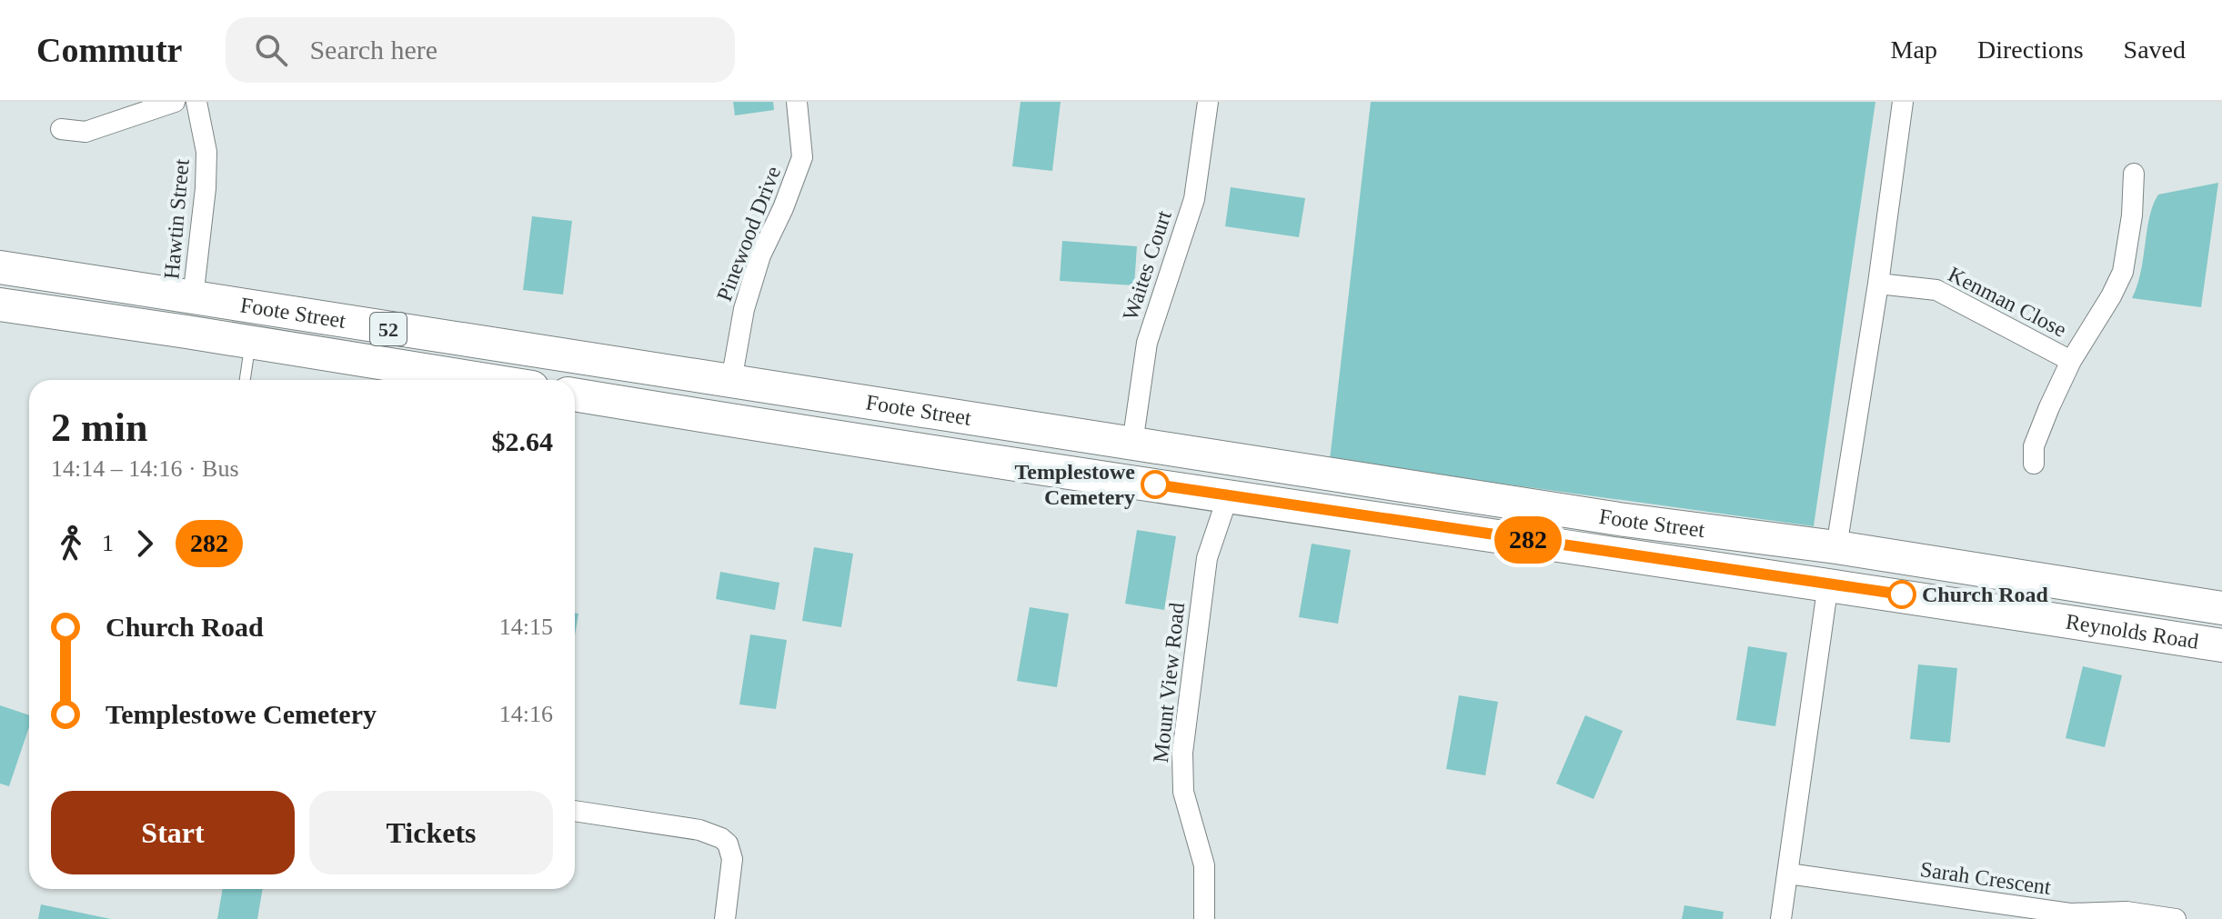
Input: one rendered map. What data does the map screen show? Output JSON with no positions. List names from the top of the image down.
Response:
{
  "streets": {
    "main road": ["Foote Street", "52", "Reynolds Road"],
    "street": [
      "Hawtin Street",
      "Pinewood Drive",
      "Waites Court",
      "Kenman Close",
      "Mount View Road",
      "Sarah Crescent"
    ]
  },
  "crossings": [
    ["Hawtin Street", "Foote Street"],
    ["Pinewood Drive", "Foote Street"],
    ["Waites Court", "Foote Street"],
    ["Foote Street", "Reynolds Road"],
    ["Foote Street", "Mount View Road"]
  ],
  "places": ["Templestowe Cemetery", "Church Road"],
  "lines": ["bus line 282"],
  "page": {
    "header": "Commutr",
    "search": "Search here",
    "nav": ["Map", "Directions", "Saved"],
    "on_map": "282",
    "heading": ["2 min", "14:14 – 14:16 · Bus", "$2.64"],
    "legs": ["1", "282"],
    "list": [
      {
        "name": "Church Road",
        "value": "14:15"
      },
      {
        "name": "Templestowe Cemetery",
        "value": "14:16"
      }
    ],
    "buttons": ["Start", "Tickets"]
  }
}
